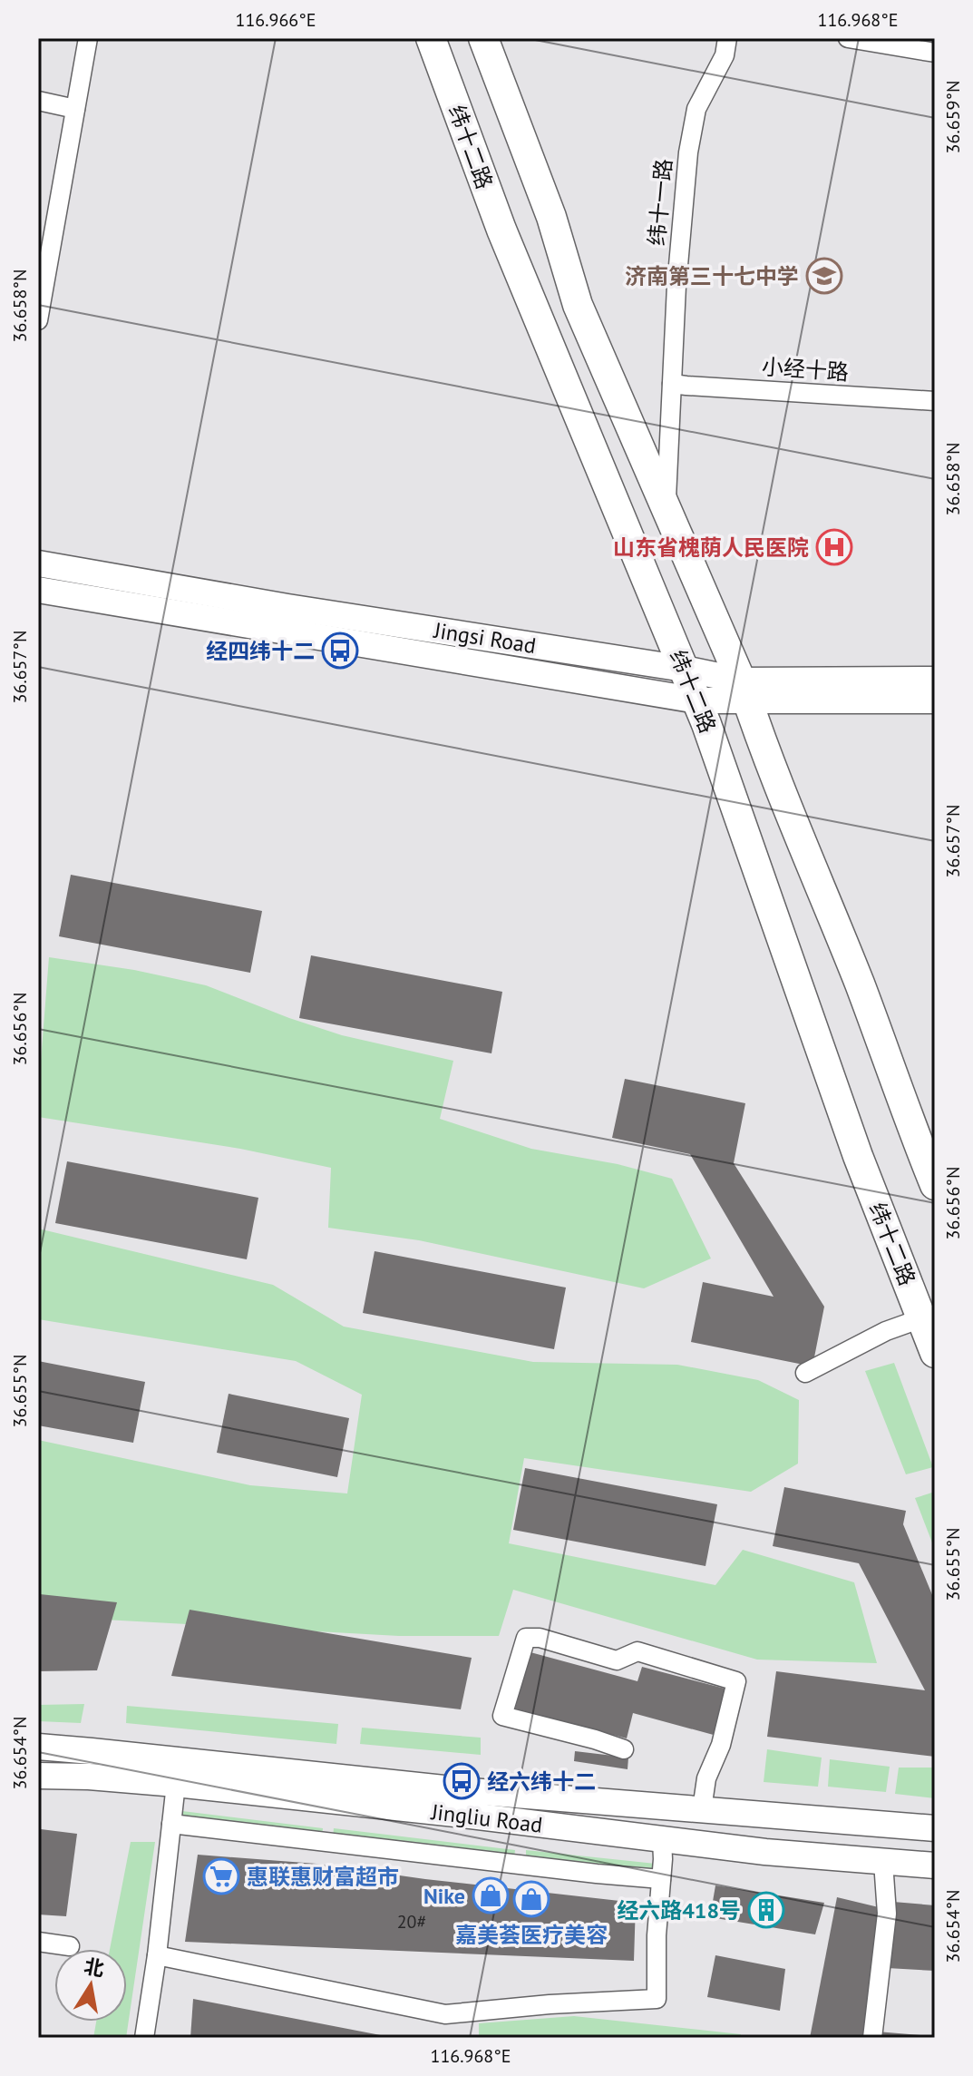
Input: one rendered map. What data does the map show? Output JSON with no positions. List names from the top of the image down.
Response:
{
  "streets": {
    "main road": ["纬十二路", "Jingsi Road", "Jingliu Road"],
    "street": ["纬十一路", "小经十路"]
  },
  "crossings": [
    ["纬十二路", "Jingsi Road"],
    ["纬十一路", "小经十路"]
  ],
  "places": {
    "school or university": ["济南第三十七中学"],
    "hospital": ["山东省槐荫人民医院"],
    "bus stop": ["经四纬十二", "经六纬十二"],
    "supermarket": ["惠联惠财富超市"],
    "shop": ["Nike", "嘉美荟医疗美容"],
    "building": ["经六路418号"]
  },
  "house_numbers": ["20#"],
  "north": "top",
  "coordinates": [
    "116.966°E",
    "116.968°E",
    "36.659°N",
    "36.658°N",
    "36.657°N",
    "36.656°N",
    "36.655°N",
    "36.654°N"
  ]
}
